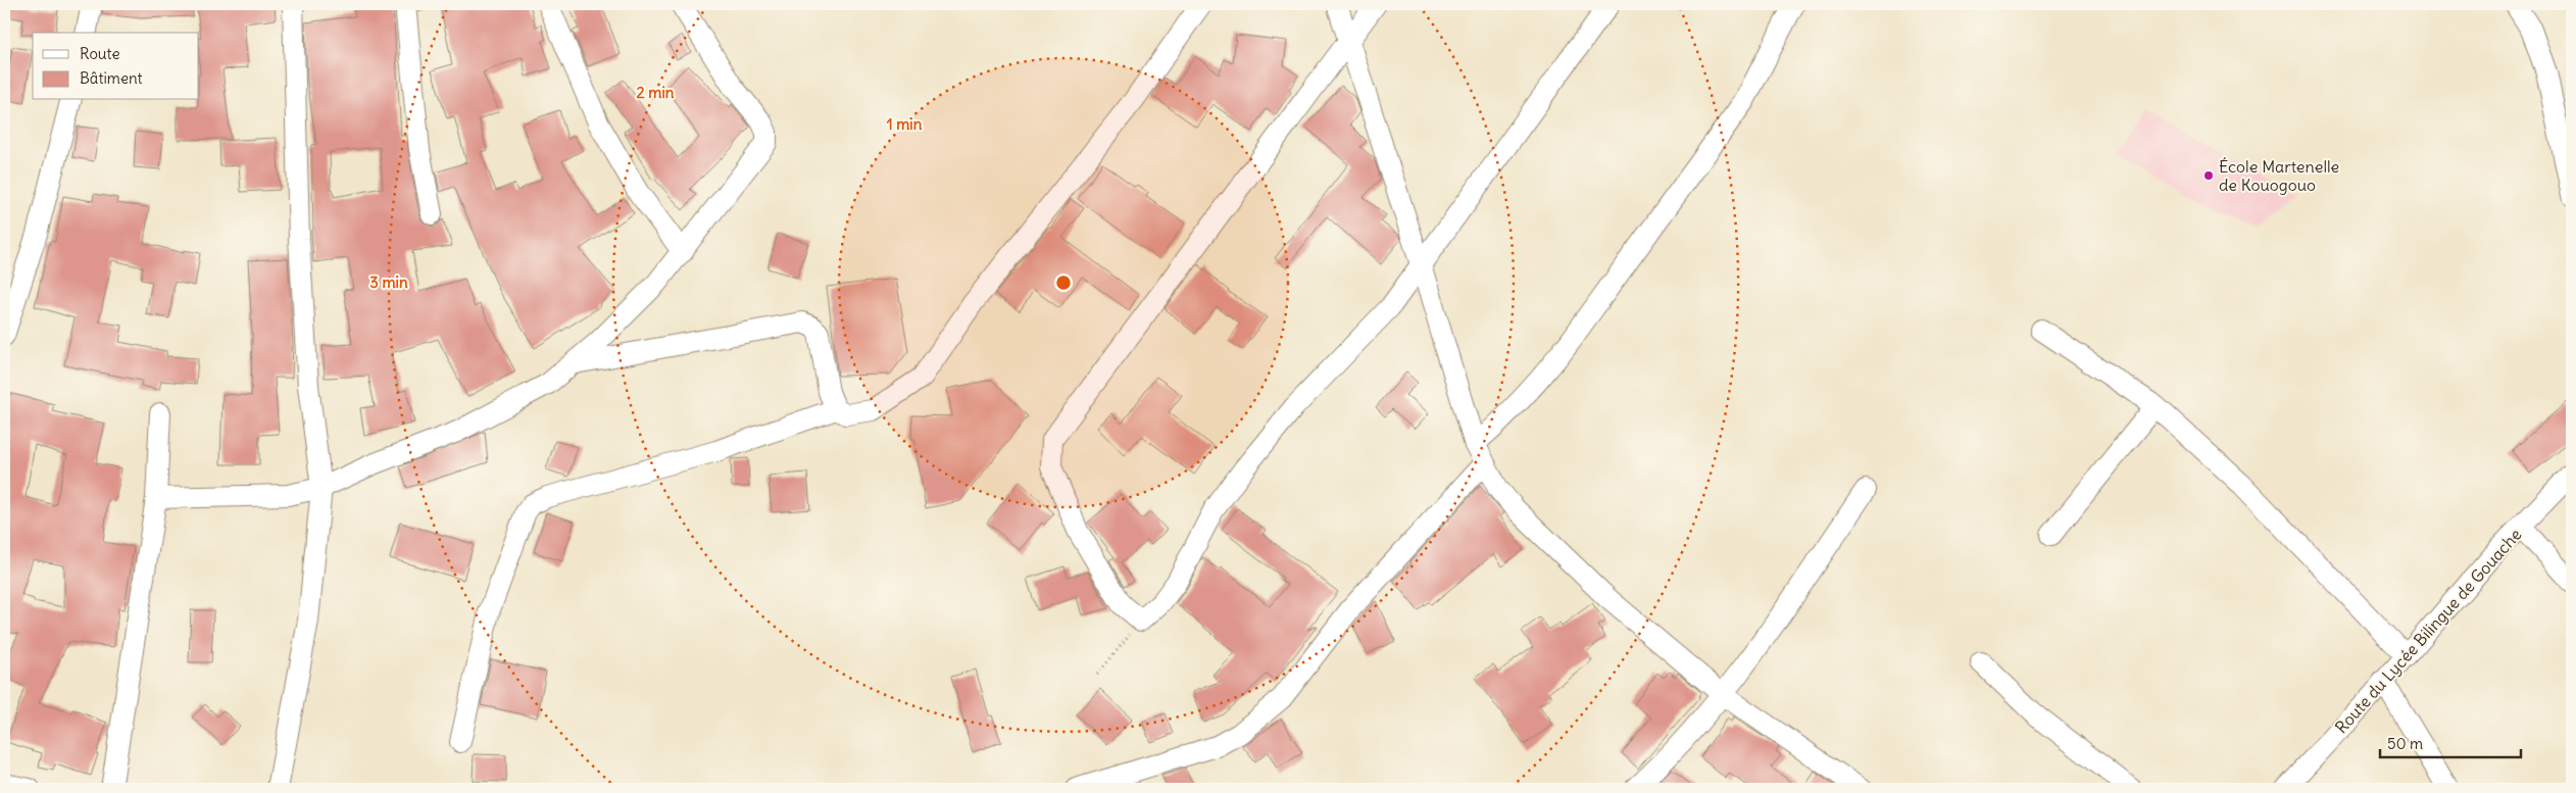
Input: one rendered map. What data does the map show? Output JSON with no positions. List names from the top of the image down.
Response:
{
  "streets": {
    "street": ["Route du Lycée Bilingue de Gouache"]
  },
  "places": ["École Martenelle de Kouogouo"],
  "legend": ["Route", "Bâtiment"],
  "scale_bar": "50 m",
  "rings": ["2 min", "1 min", "3 min"]
}
